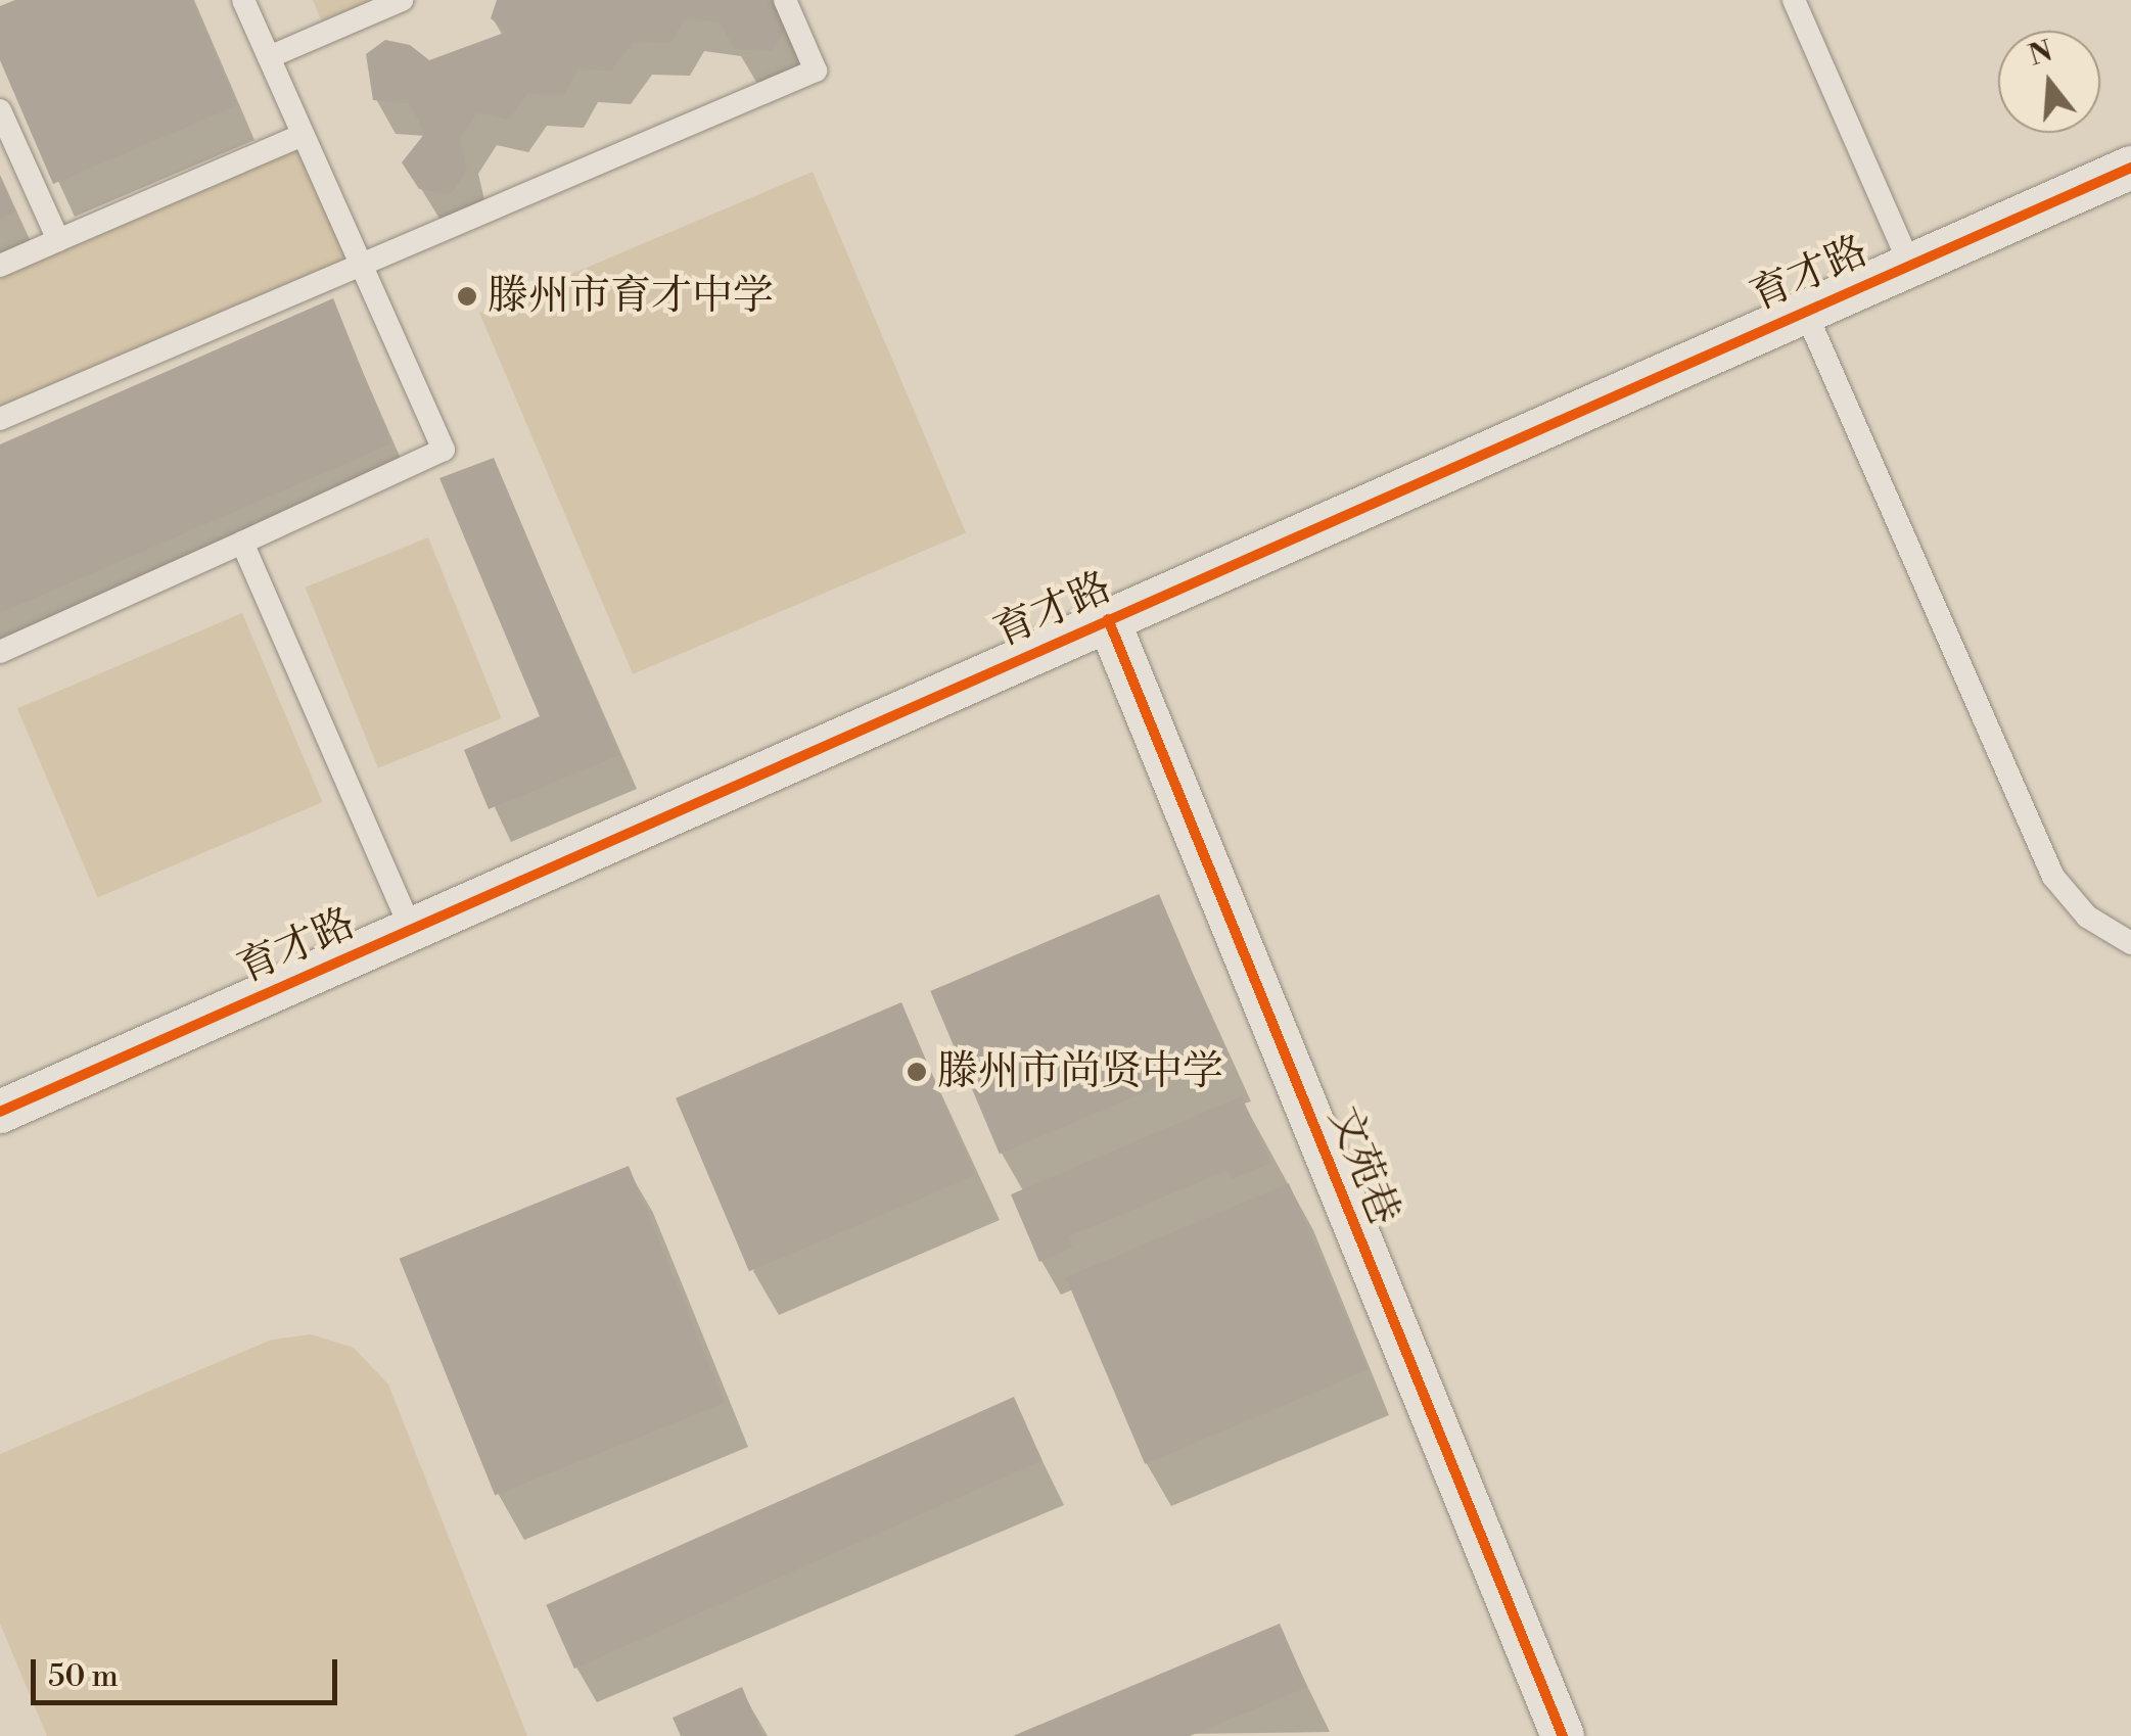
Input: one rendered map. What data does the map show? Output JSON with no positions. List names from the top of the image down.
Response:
{
  "streets": {
    "street": ["育才路", "文苑巷"]
  },
  "crossings": [
    ["育才路", "文苑巷"]
  ],
  "places": ["滕州市育才中学", "滕州市尚贤中学"],
  "scale_bar": "50 m",
  "north": "top"
}
